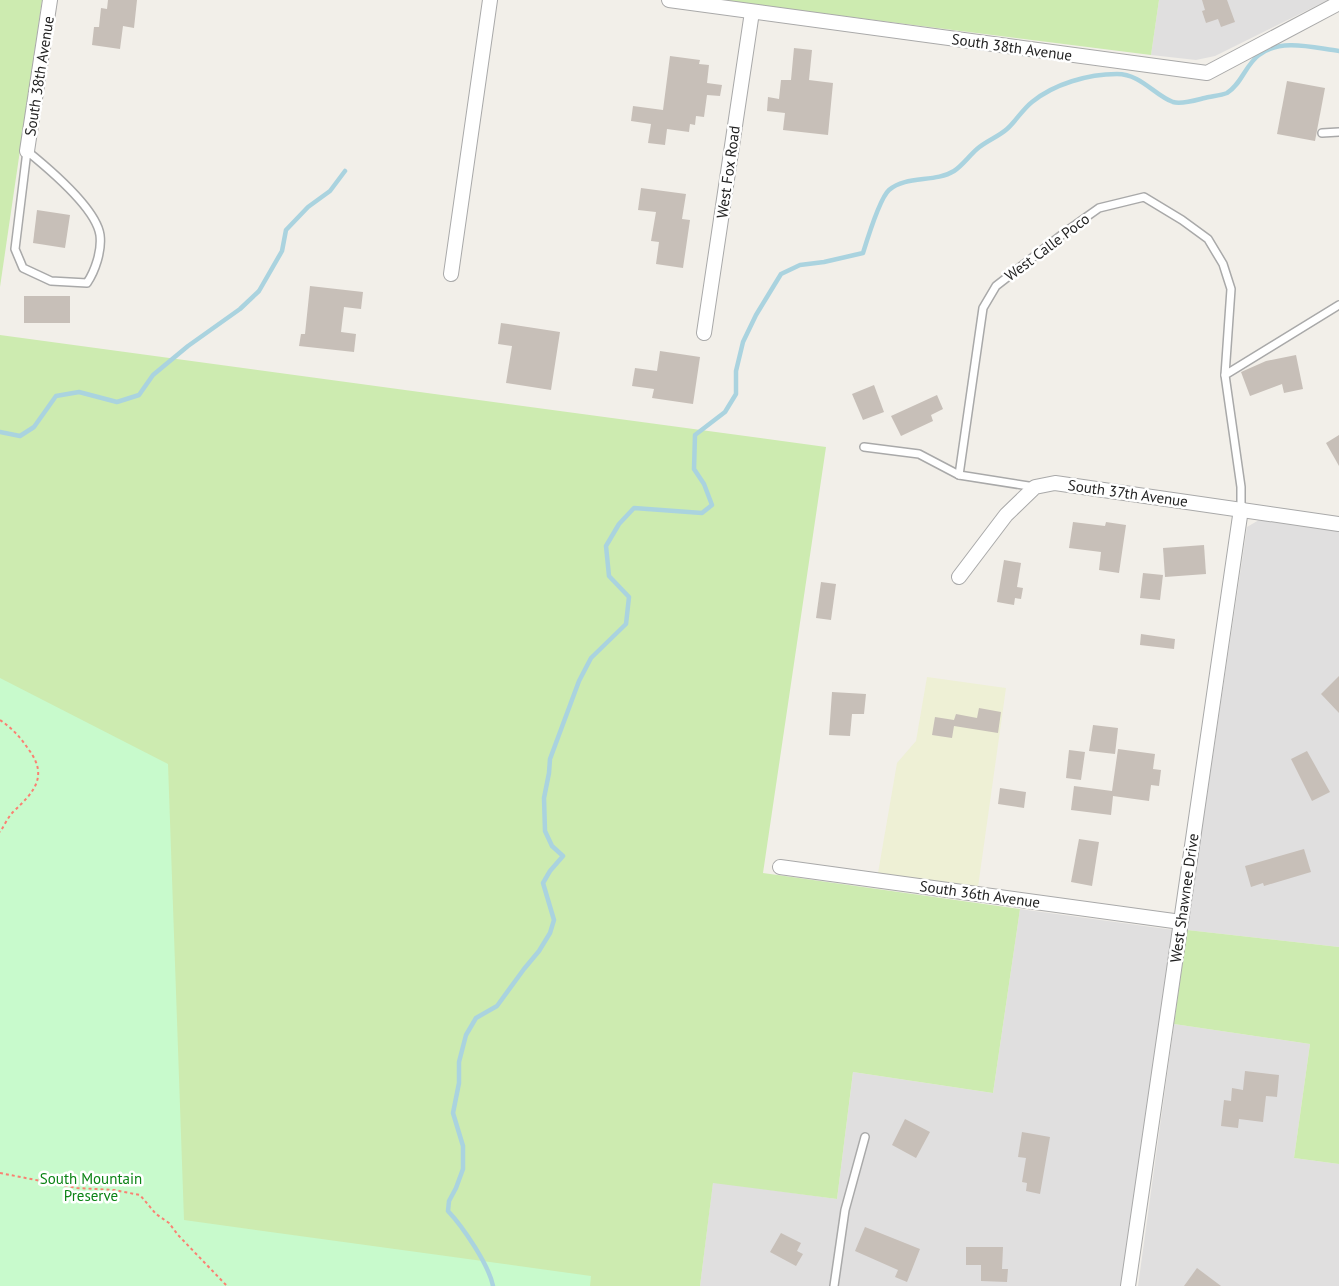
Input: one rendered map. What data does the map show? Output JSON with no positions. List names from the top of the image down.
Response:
{
  "streets": {
    "street": [
      "South 38th Avenue",
      "West Fox Road",
      "South 37th Avenue",
      "South 36th Avenue",
      "West Shawnee Drive"
    ],
    "lane": ["West Calle Poco"]
  },
  "crossings": [
    ["South 38th Avenue", "West Fox Road"],
    ["West Calle Poco", "South 37th Avenue"],
    ["West Calle Poco", "West Shawnee Drive"],
    ["South 37th Avenue", "West Shawnee Drive"],
    ["South 36th Avenue", "West Shawnee Drive"]
  ],
  "parks": ["South Mountain Preserve"]
}
